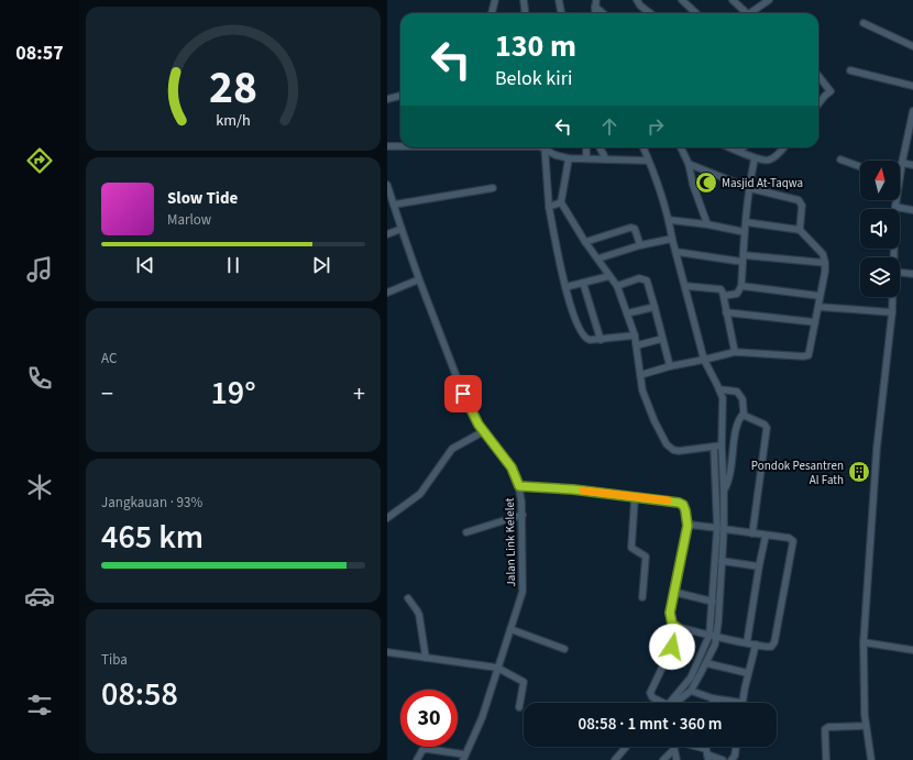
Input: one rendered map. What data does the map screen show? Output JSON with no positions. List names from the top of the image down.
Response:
{
  "streets": {
    "street": ["Jalan Link Kelelet"]
  },
  "places": {
    "mosque": ["Masjid At-Taqwa"],
    "building": ["Pondok Pesantren Al Fath"]
  },
  "north": "top",
  "page": {
    "tabs": "08:57",
    "turn": ["130 m", "Belok kiri"],
    "song": ["Slow Tide", "Marlow"],
    "tile": [
      "AC",
      ["Jangkauan · 93%", "465 km"],
      ["Tiba", "08:58"]
    ],
    "heat": ["−", "19°", "+"],
    "limit": "30",
    "trip": "08:58 · 1 mnt · 360 m",
    "gauge": ["28", "km/h"]
  }
}
